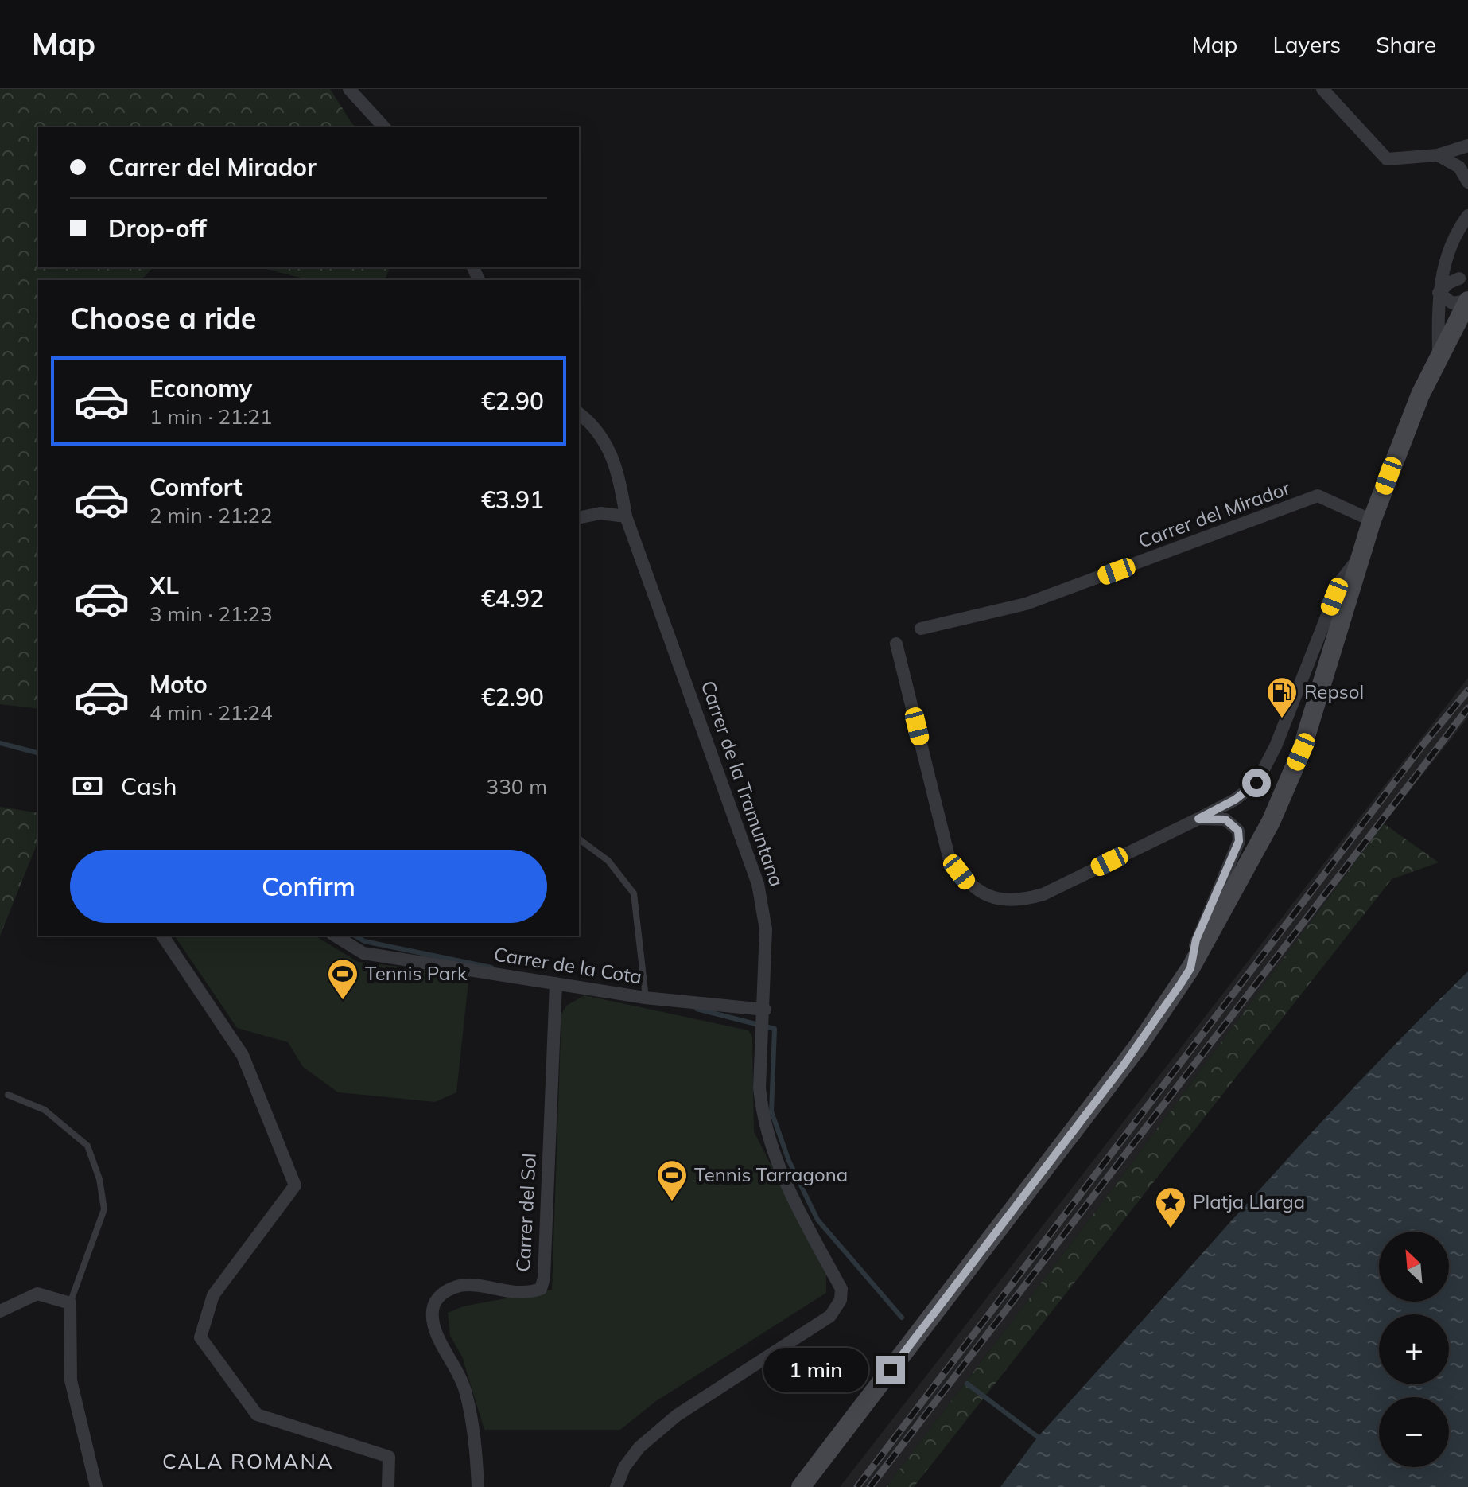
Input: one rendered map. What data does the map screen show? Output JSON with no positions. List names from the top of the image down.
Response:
{
  "streets": {
    "street": [
      "Carrer del Mirador",
      "Carrer de la Tramuntana",
      "Carrer de la Cota",
      "Carrer del Sol"
    ]
  },
  "crossings": [
    ["Carrer de la Tramuntana", "Carrer de la Cota"],
    ["Carrer de la Cota", "Carrer del Sol"]
  ],
  "districts": ["CALA ROMANA"],
  "places": {
    "fuel station": ["Repsol"],
    "sports": ["Tennis Park", "Tennis Tarragona"],
    "place": ["Platja Llarga"]
  },
  "north": "top left",
  "page": {
    "header": "Map",
    "nav": ["Map", "Layers", "Share"],
    "banner": ["Carrer del Mirador", "Drop-off"],
    "heading": "Choose a ride",
    "list": [
      {
        "name": "Economy",
        "note": "1 min · 21:21",
        "value": "€2.90"
      },
      {
        "name": "Comfort",
        "note": "2 min · 21:22",
        "value": "€3.91"
      },
      {
        "name": "XL",
        "note": "3 min · 21:23",
        "value": "€4.92"
      },
      {
        "name": "Moto",
        "note": "4 min · 21:24",
        "value": "€2.90"
      }
    ],
    "pay": ["Cash", "330 m"],
    "buttons": "Confirm",
    "map_buttons": ["+", "−"],
    "bubble": "1 min"
  }
}
